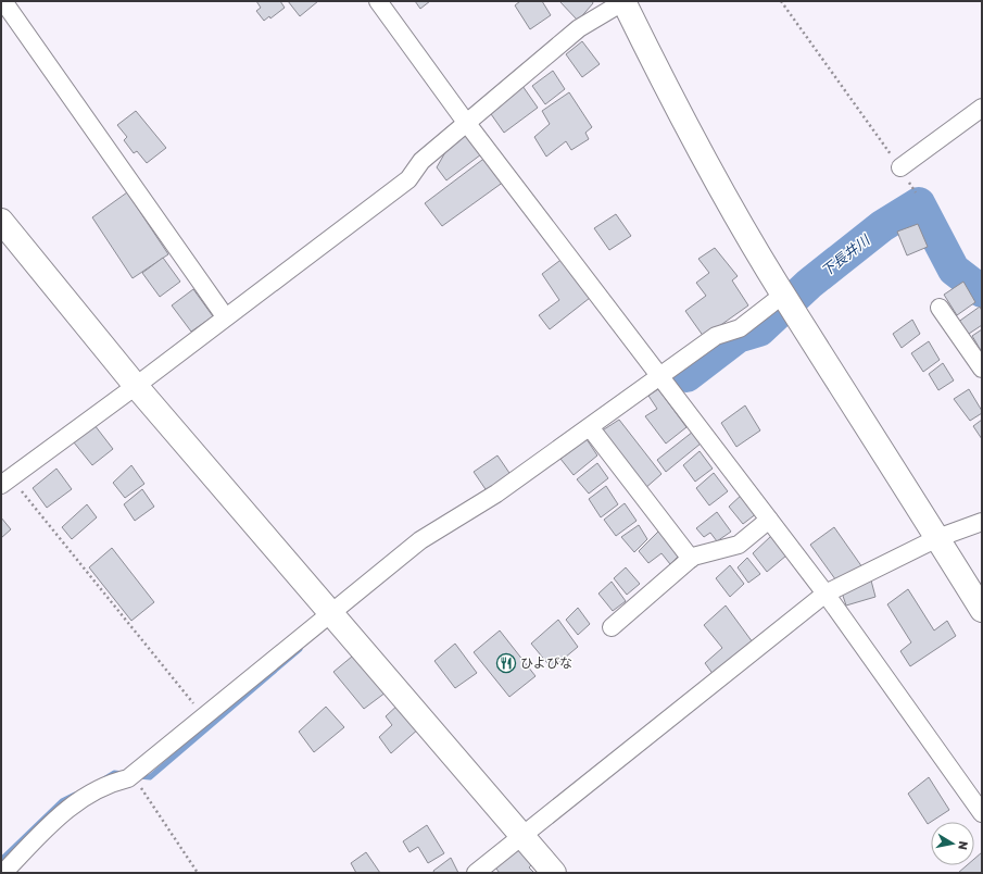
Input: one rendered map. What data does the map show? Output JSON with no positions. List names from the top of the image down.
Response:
{
  "water": ["下長井川"],
  "places": {
    "restaurant": ["ひよびな"]
  },
  "north": "right"
}
